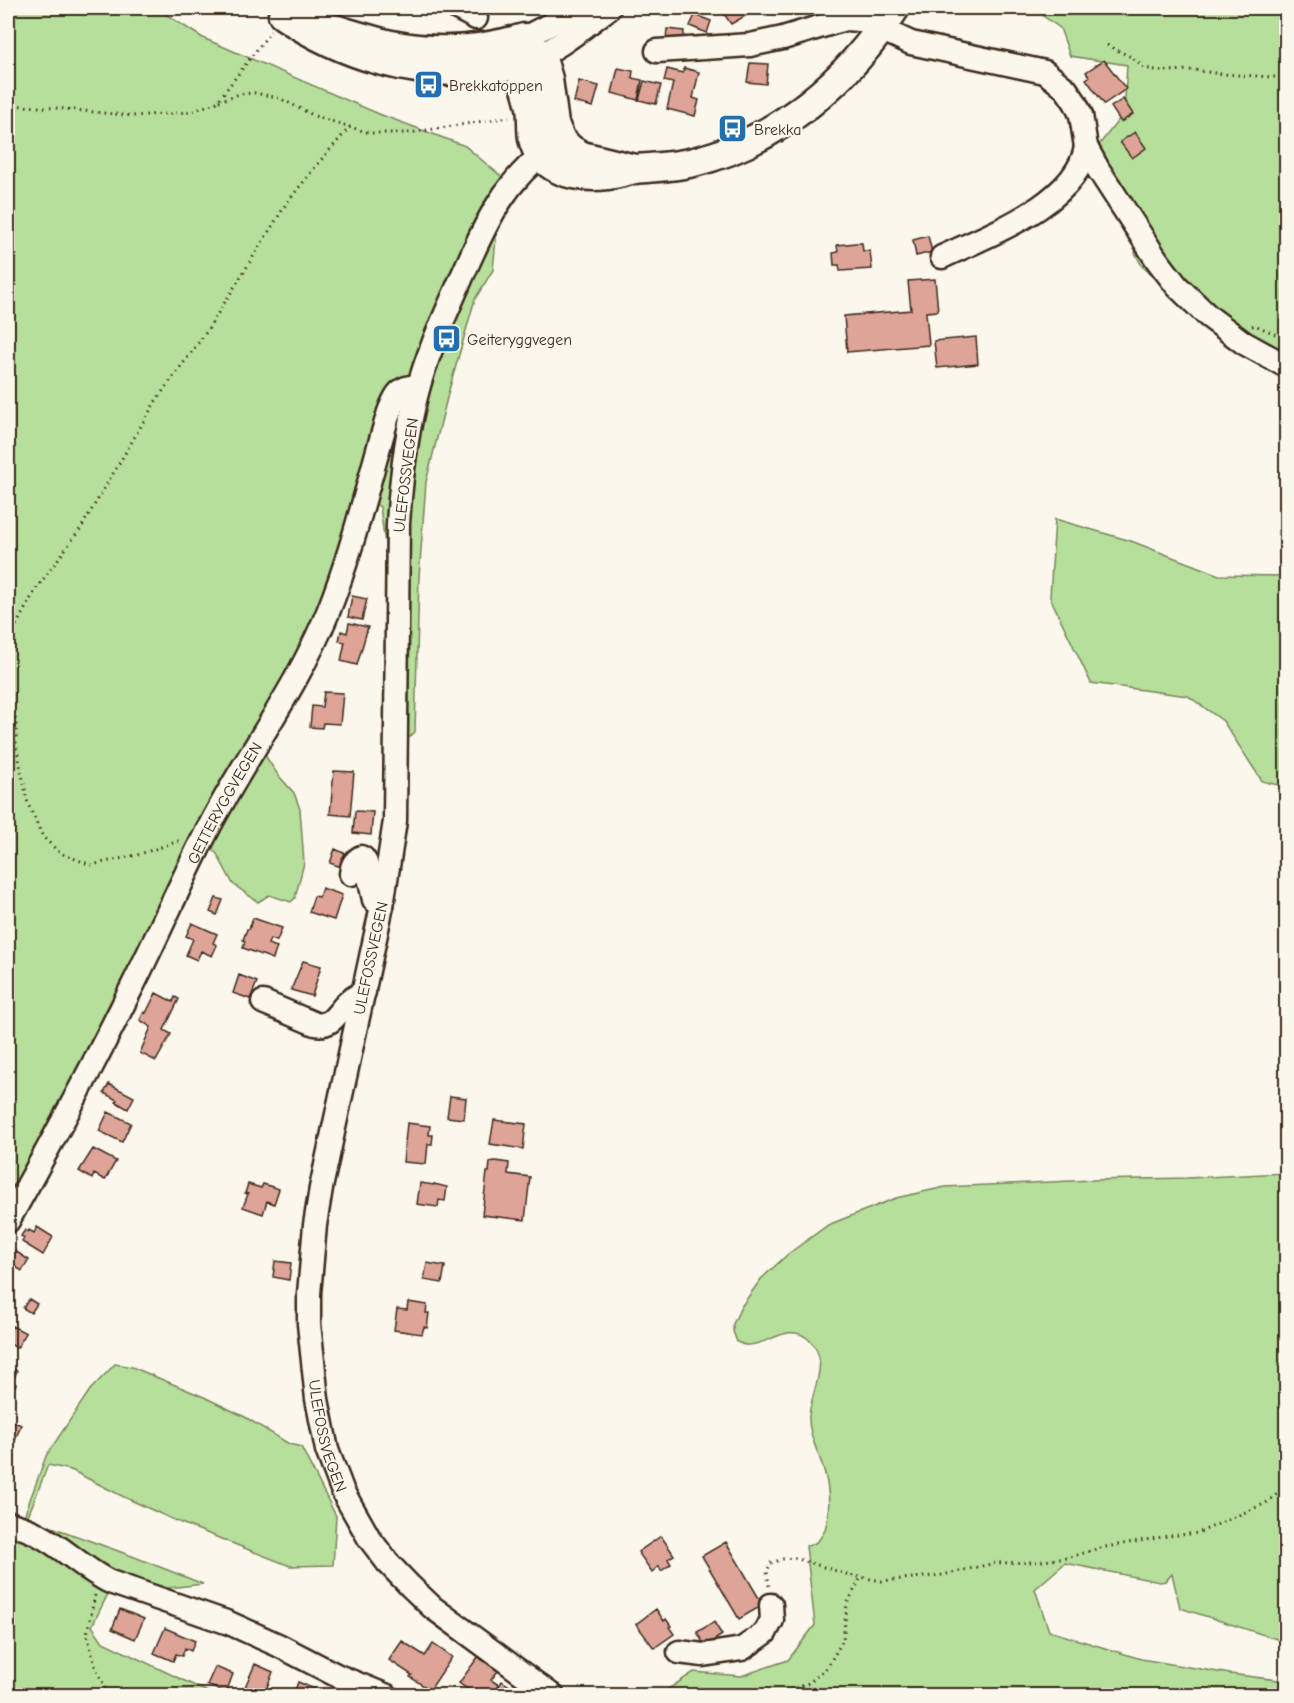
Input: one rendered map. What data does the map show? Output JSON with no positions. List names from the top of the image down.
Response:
{
  "streets": {
    "street": ["ULEFOSSVEGEN", "GEITERYGGVEGEN"]
  },
  "crossings": [
    ["ULEFOSSVEGEN", "GEITERYGGVEGEN"]
  ],
  "places": {
    "bus stop": ["Brekkatoppen", "Brekka", "Geiteryggvegen"]
  }
}
